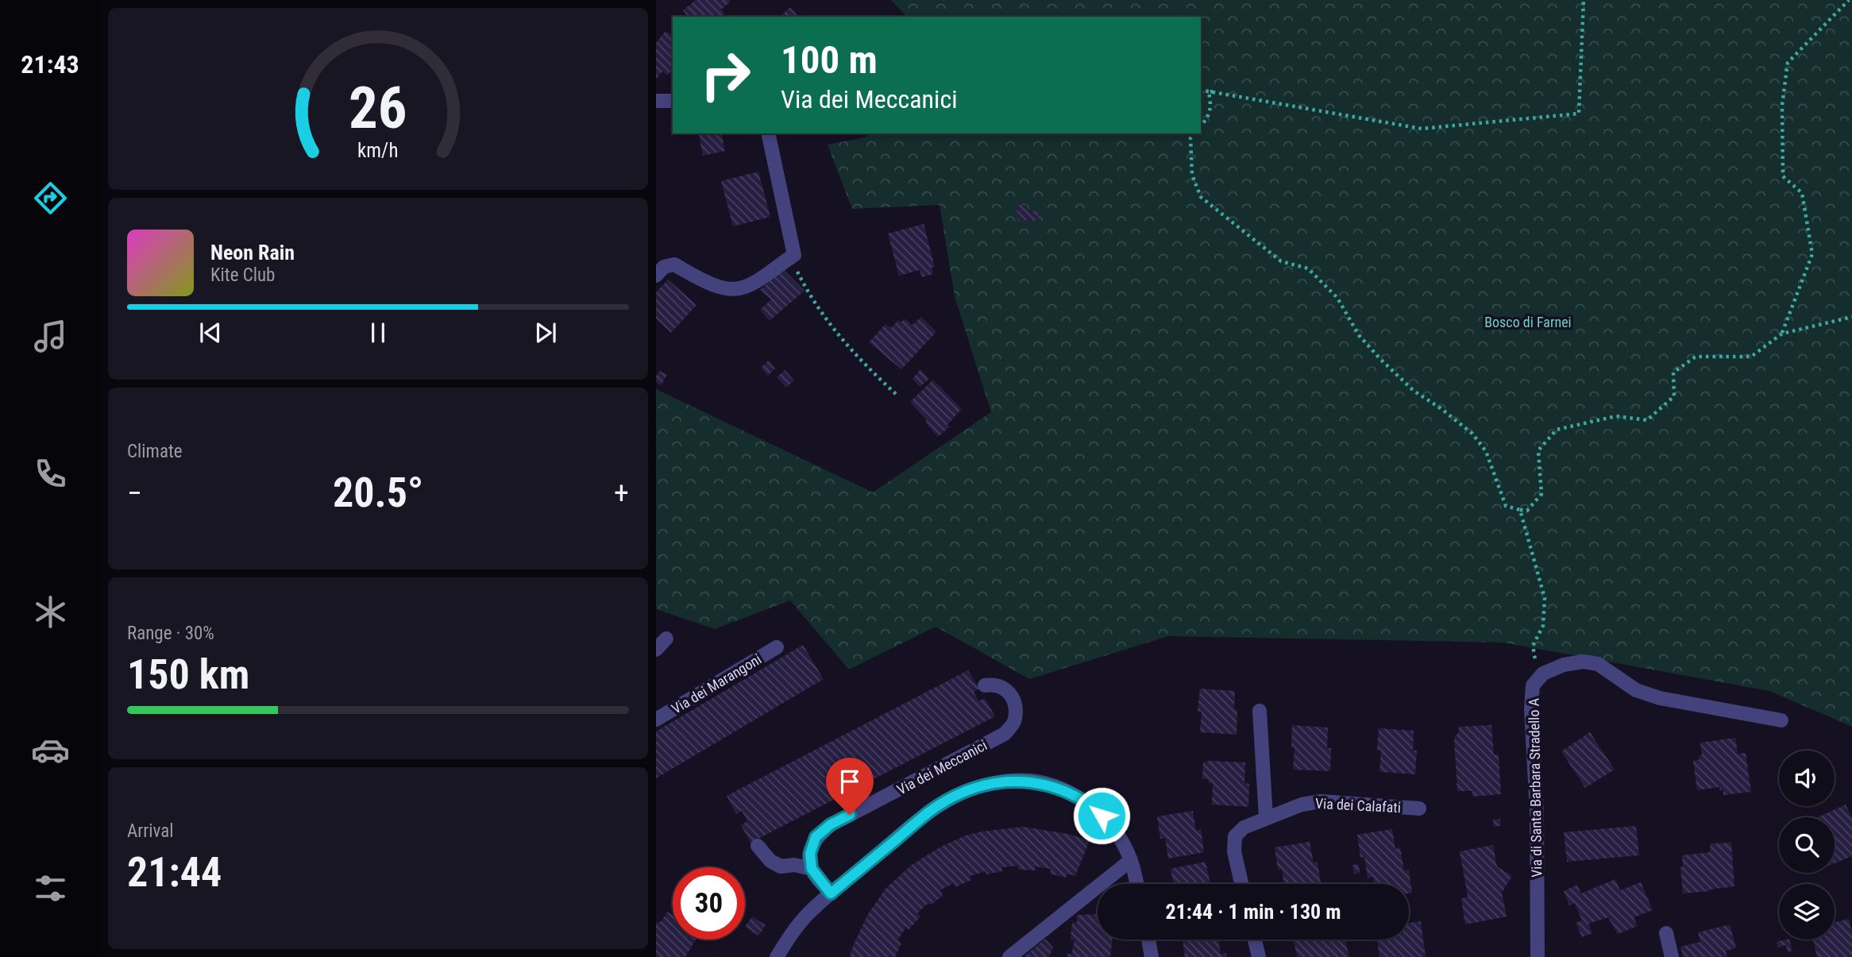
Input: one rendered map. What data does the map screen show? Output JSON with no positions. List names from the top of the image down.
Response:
{
  "streets": {
    "street": [
      "Via dei Marangoni",
      "Via dei Meccanici",
      "Via di Santa Barbara Stradello A",
      "Via dei Calafati"
    ]
  },
  "parks": ["Bosco di Farnei"],
  "page": {
    "tabs": "21:43",
    "turn": ["100 m", "Via dei Meccanici"],
    "song": ["Neon Rain", "Kite Club"],
    "tile": [
      "Climate",
      ["Range · 30%", "150 km"],
      ["Arrival", "21:44"]
    ],
    "heat": ["−", "20.5°", "+"],
    "limit": "30",
    "trip": "21:44 · 1 min · 130 m",
    "gauge": ["26", "km/h"]
  }
}
